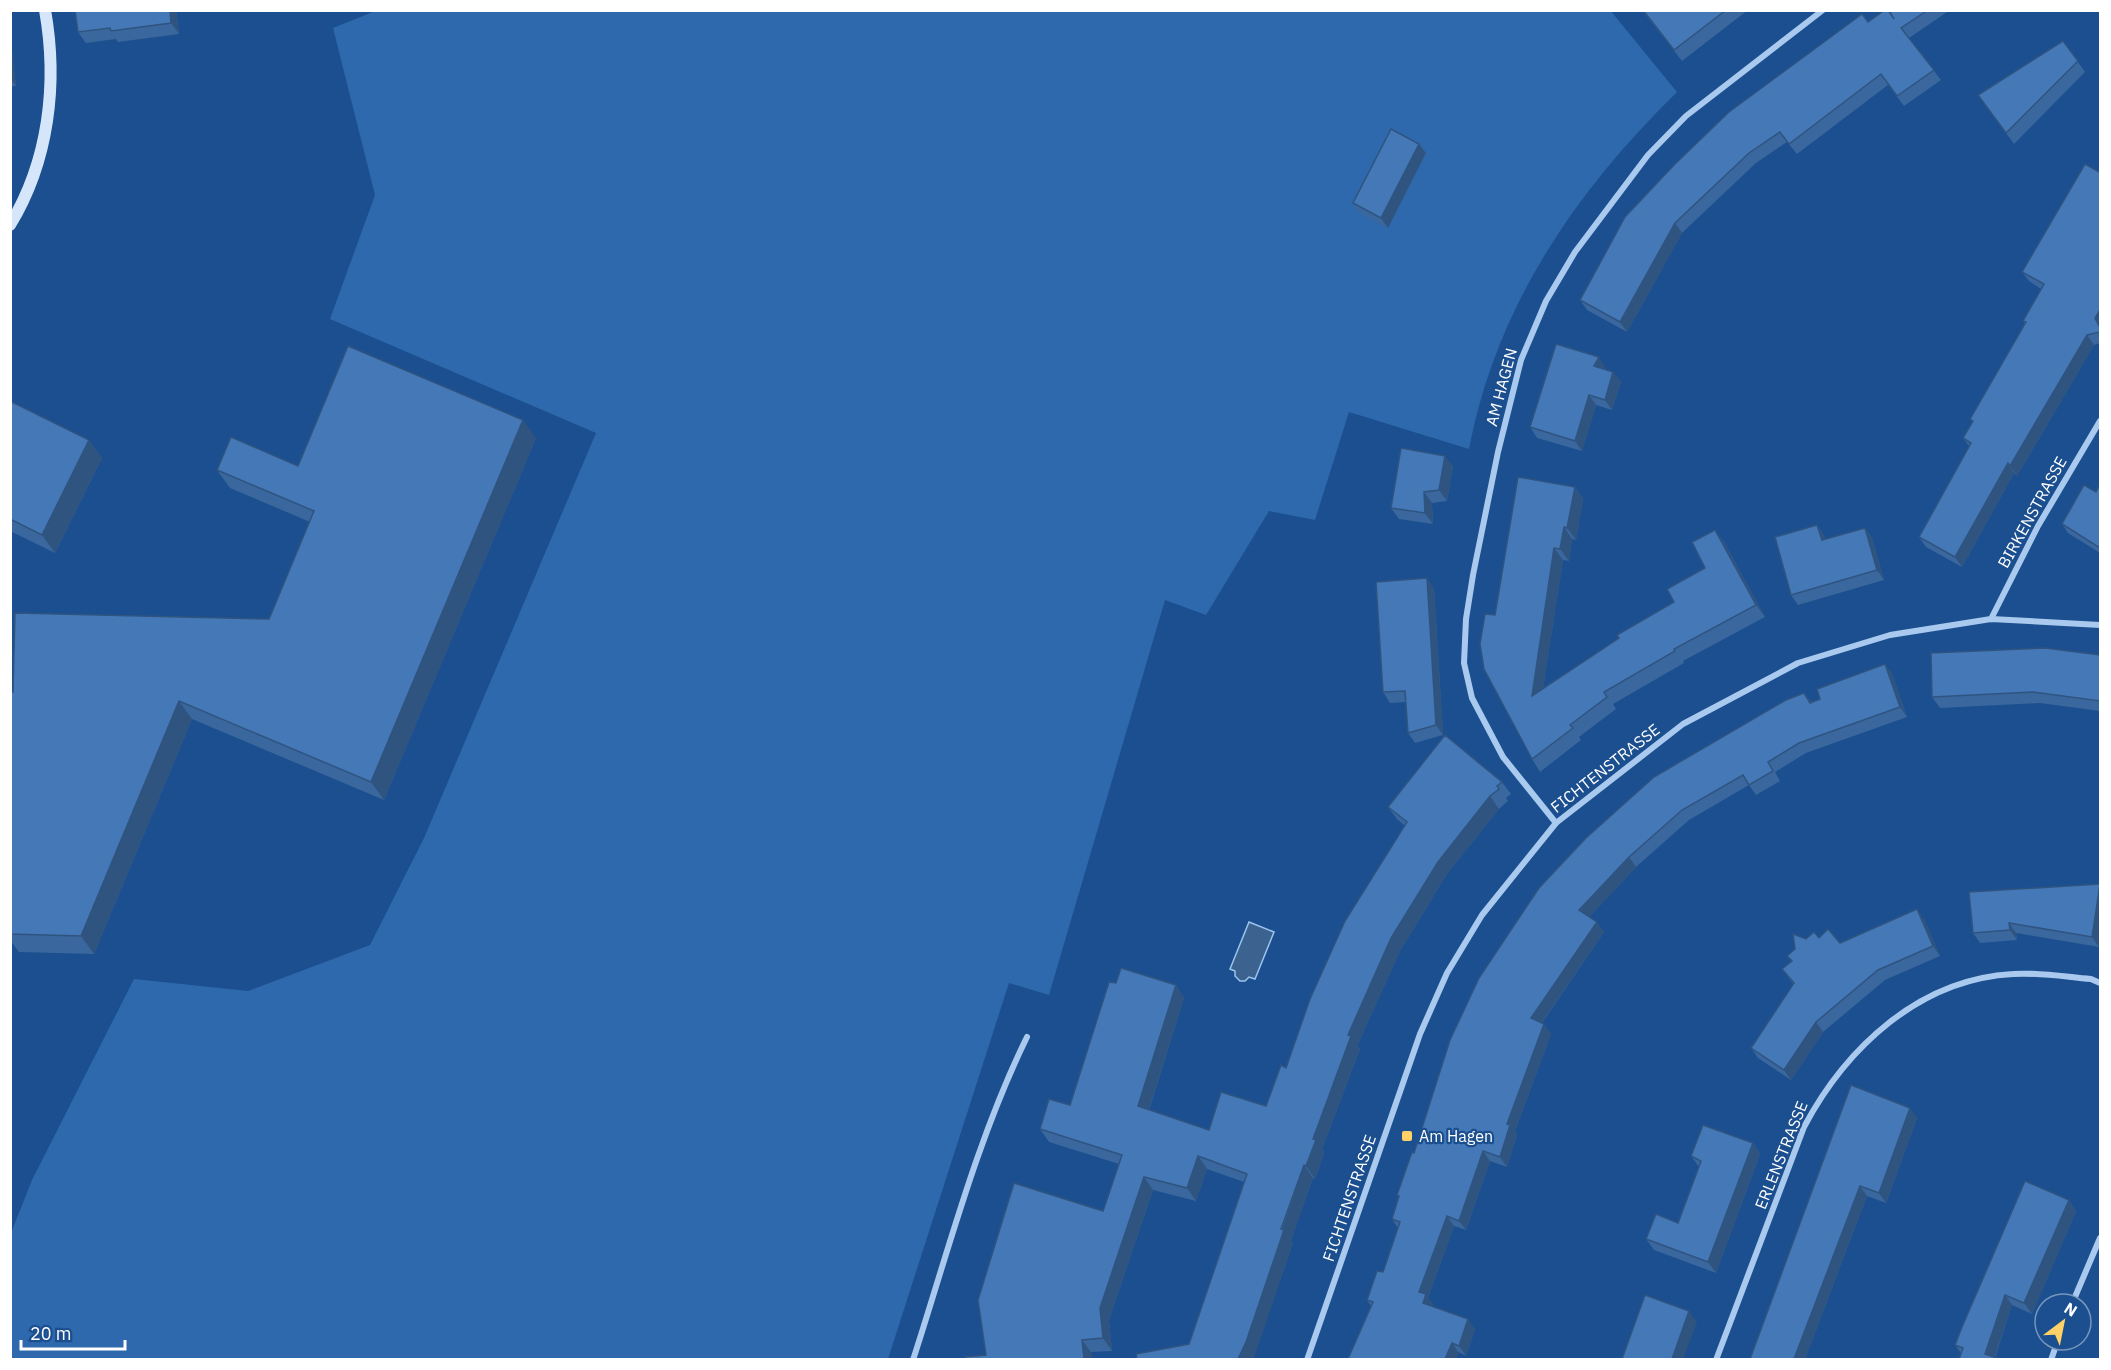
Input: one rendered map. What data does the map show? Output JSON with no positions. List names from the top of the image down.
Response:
{
  "streets": {
    "street": [
      "AM HAGEN",
      "BIRKENSTRASSE",
      "FICHTENSTRASSE",
      "ERLENSTRASSE"
    ]
  },
  "crossings": [
    ["AM HAGEN", "FICHTENSTRASSE"],
    ["BIRKENSTRASSE", "FICHTENSTRASSE"]
  ],
  "places": {
    "transit": ["Am Hagen"]
  },
  "scale_bar": "20 m",
  "north": "top right"
}
